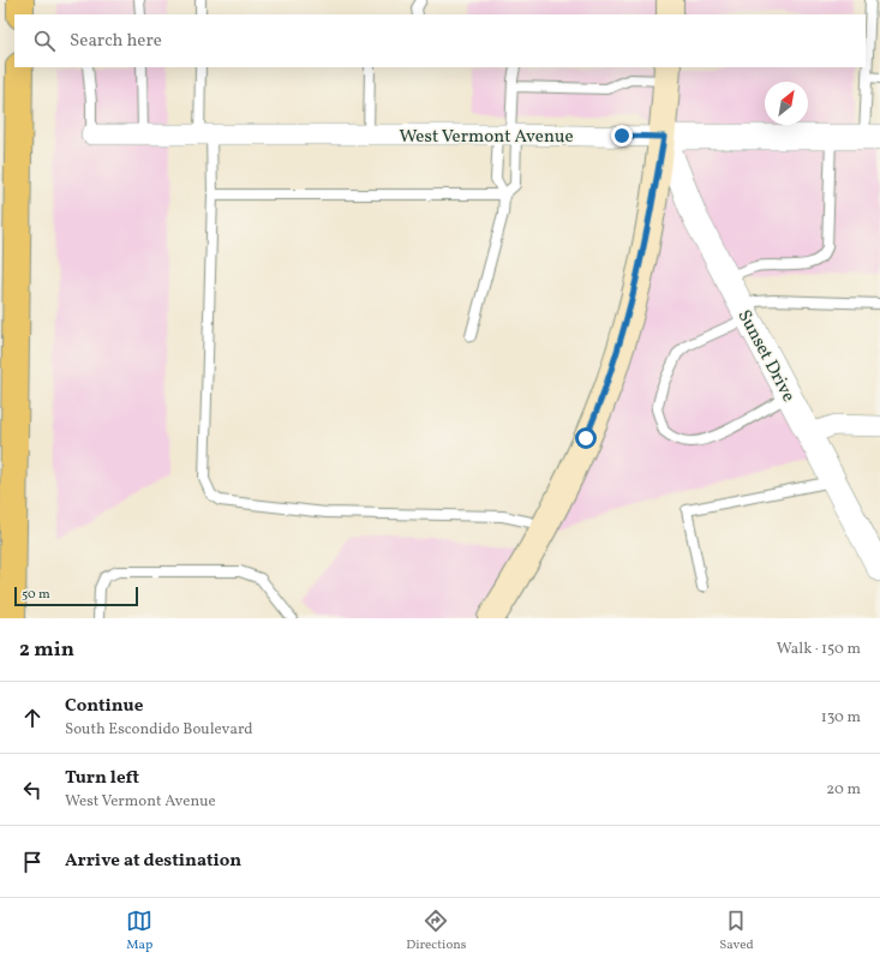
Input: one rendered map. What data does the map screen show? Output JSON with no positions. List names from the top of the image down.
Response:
{
  "streets": {
    "street": ["West Vermont Avenue", "Sunset Drive"]
  },
  "crossings": [
    ["West Vermont Avenue", "Sunset Drive"]
  ],
  "scale_bar": "50 m",
  "north": "top right",
  "page": {
    "search": "Search here",
    "scale": "50 m",
    "heading": ["2 min", "Walk · 150 m"],
    "list": [
      ["Continue", "South Escondido Boulevard", "130 m"],
      ["Turn left", "West Vermont Avenue", "20 m"],
      "Arrive at destination"
    ],
    "nav": ["Map", "Directions", "Saved"]
  }
}
